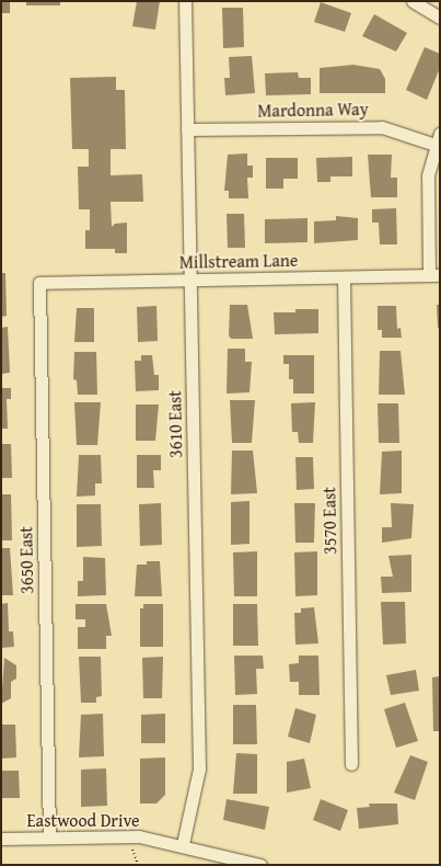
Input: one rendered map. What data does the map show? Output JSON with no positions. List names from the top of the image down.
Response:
{
  "streets": {
    "street": [
      "Mardonna Way",
      "Millstream Lane",
      "3610 East",
      "3570 East",
      "3650 East",
      "Eastwood Drive"
    ]
  },
  "crossings": [
    ["Mardonna Way", "3610 East"],
    ["Millstream Lane", "3610 East"],
    ["Millstream Lane", "3570 East"],
    ["Millstream Lane", "3650 East"],
    ["3610 East", "Eastwood Drive"],
    ["3650 East", "Eastwood Drive"]
  ]
}
